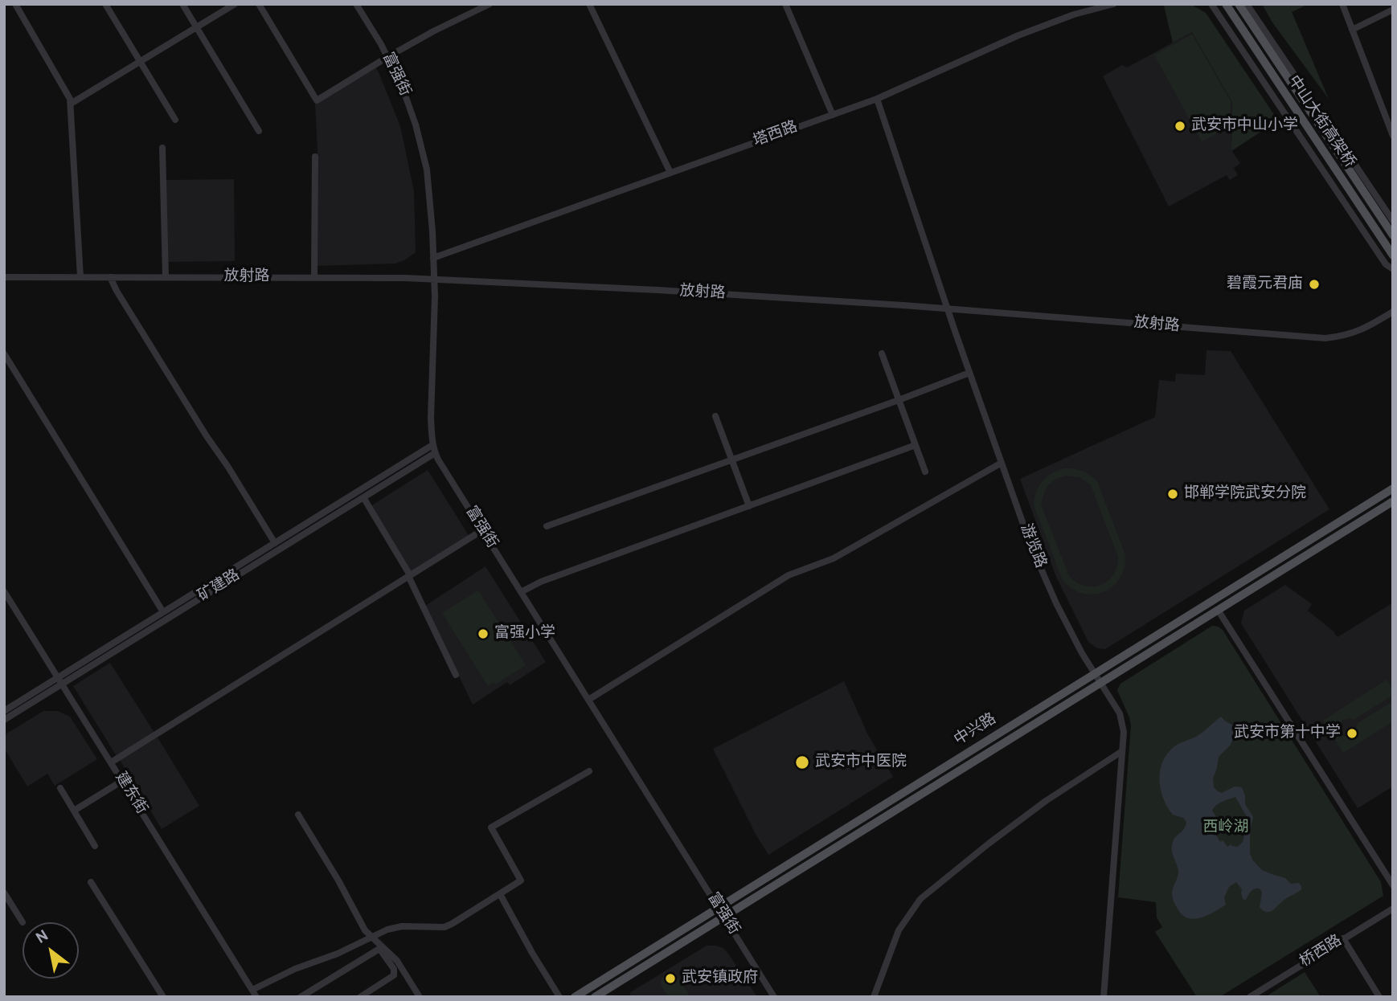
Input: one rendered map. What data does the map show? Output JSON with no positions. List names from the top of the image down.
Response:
{
  "streets": {
    "main road": ["中山大街高架桥", "中兴路"],
    "street": [
      "富强街",
      "塔西路",
      "放射路",
      "游览路",
      "矿建路",
      "建东街",
      "桥西路"
    ]
  },
  "crossings": [
    ["富强街", "塔西路"],
    ["富强街", "放射路"],
    ["富强街", "矿建路"],
    ["富强街", "中兴路"],
    ["塔西路", "游览路"],
    ["放射路", "游览路"],
    ["游览路", "中兴路"],
    ["矿建路", "建东街"]
  ],
  "parks": ["西岭湖"],
  "places": [
    "武安市中山小学",
    "碧霞元君庙",
    "邯郸学院武安分院",
    "富强小学",
    "武安市第十中学",
    "武安市中医院",
    "武安镇政府"
  ],
  "north": "top left"
}
